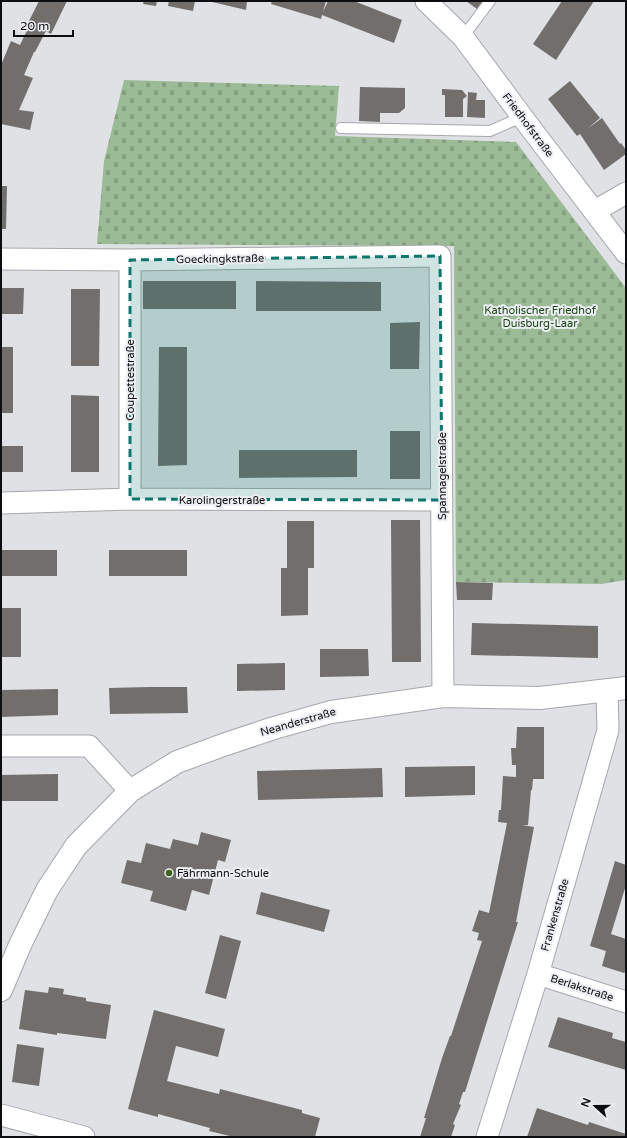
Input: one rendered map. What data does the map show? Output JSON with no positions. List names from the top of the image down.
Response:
{
  "streets": {
    "street": [
      "Friedhofstraße",
      "Goeckingkstraße",
      "Coupettestraße",
      "Spannagelstraße",
      "Karolingerstraße",
      "Neanderstraße",
      "Frankenstraße",
      "Berlakstraße"
    ]
  },
  "crossings": [
    ["Goeckingkstraße", "Coupettestraße"],
    ["Goeckingkstraße", "Spannagelstraße"],
    ["Coupettestraße", "Karolingerstraße"],
    ["Spannagelstraße", "Karolingerstraße"],
    ["Spannagelstraße", "Neanderstraße"],
    ["Neanderstraße", "Frankenstraße"],
    ["Frankenstraße", "Berlakstraße"]
  ],
  "parks": ["Katholischer Friedhof Duisburg-Laar"],
  "places": ["Fährmann-Schule"],
  "scale_bar": "20 m",
  "north": "left"
}
